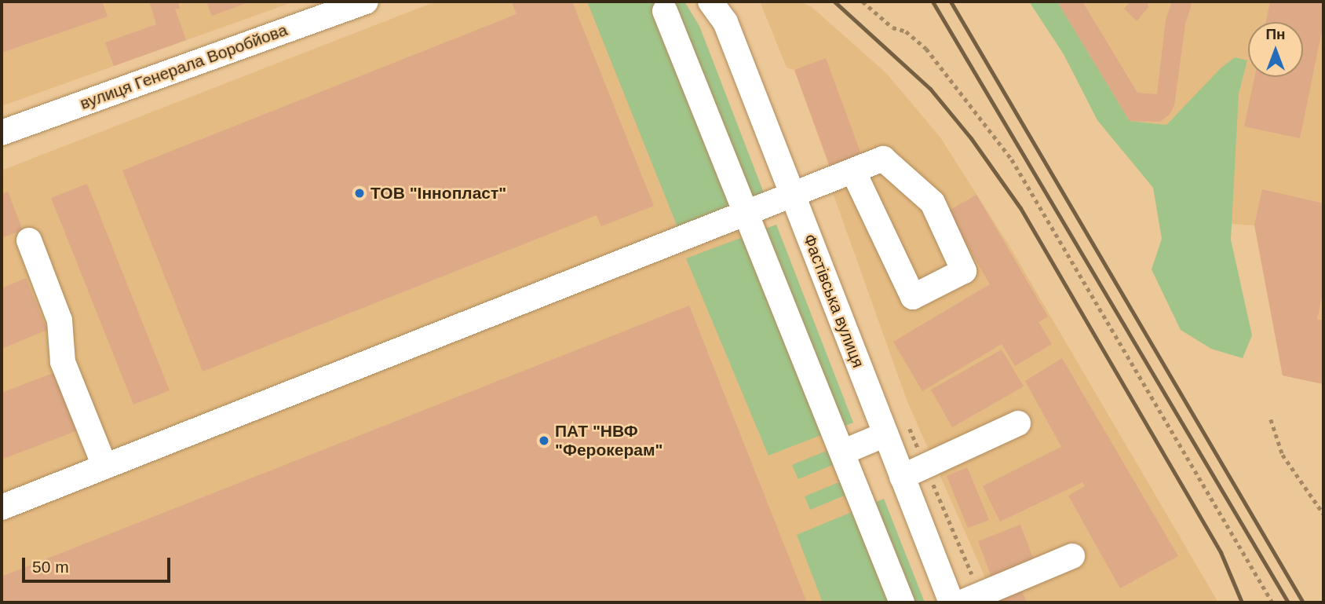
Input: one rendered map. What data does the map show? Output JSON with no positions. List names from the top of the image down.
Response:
{
  "streets": {
    "street": ["вулиця Генерала Воробйова", "Фастівська вулиця"]
  },
  "places": ["ТОВ \"Іннопласт\"", "ПАТ \"НВФ \"Ферокерам\""],
  "scale_bar": "50 m",
  "north": "top"
}
